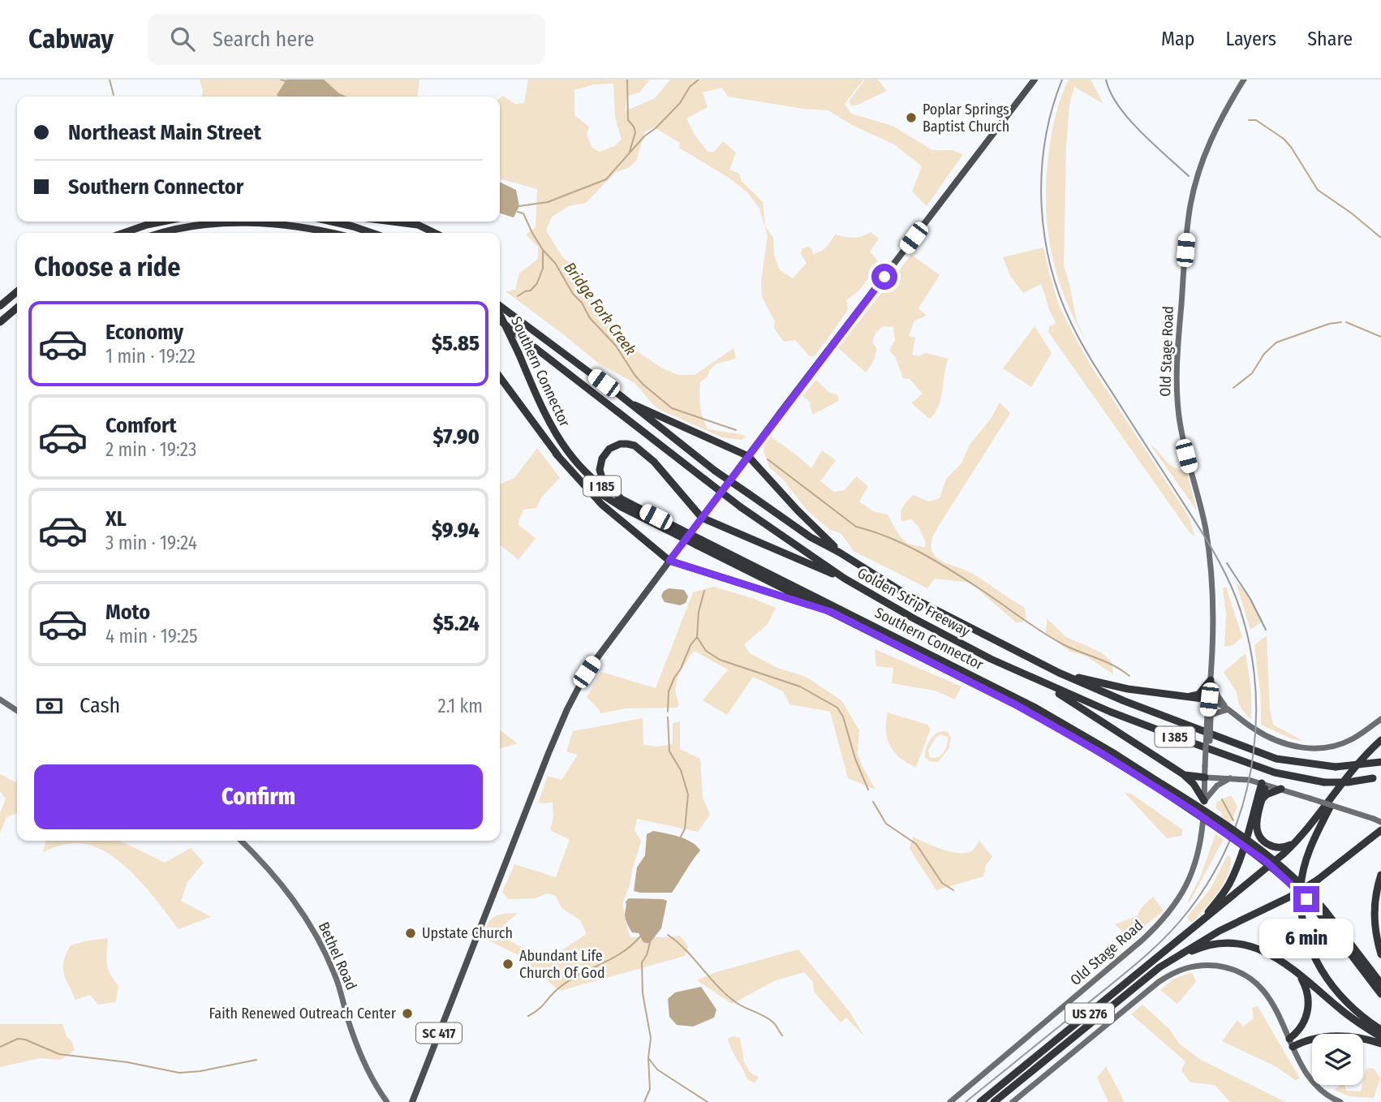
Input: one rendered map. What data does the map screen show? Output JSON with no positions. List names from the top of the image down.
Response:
{
  "streets": {
    "highway": [
      "Southern Connector",
      "I 185",
      "Golden Strip Freeway",
      "I 385",
      "US 276"
    ],
    "main road": ["SC 417"],
    "street": ["Old Stage Road", "Bethel Road"]
  },
  "water": ["Bridge Fork Creek"],
  "places": [
    "Poplar Springs Baptist Church",
    "Upstate Church",
    "Abundant Life Church Of God",
    "Faith Renewed Outreach Center"
  ],
  "page": {
    "header": "Cabway",
    "search": "Search here",
    "nav": ["Map", "Layers", "Share"],
    "banner": ["Northeast Main Street", "Southern Connector"],
    "heading": "Choose a ride",
    "list": [
      {
        "name": "Economy",
        "note": "1 min · 19:22",
        "value": "$5.85"
      },
      {
        "name": "Comfort",
        "note": "2 min · 19:23",
        "value": "$7.90"
      },
      {
        "name": "XL",
        "note": "3 min · 19:24",
        "value": "$9.94"
      },
      {
        "name": "Moto",
        "note": "4 min · 19:25",
        "value": "$5.24"
      }
    ],
    "pay": ["Cash", "2.1 km"],
    "buttons": "Confirm",
    "bubble": "6 min"
  }
}
